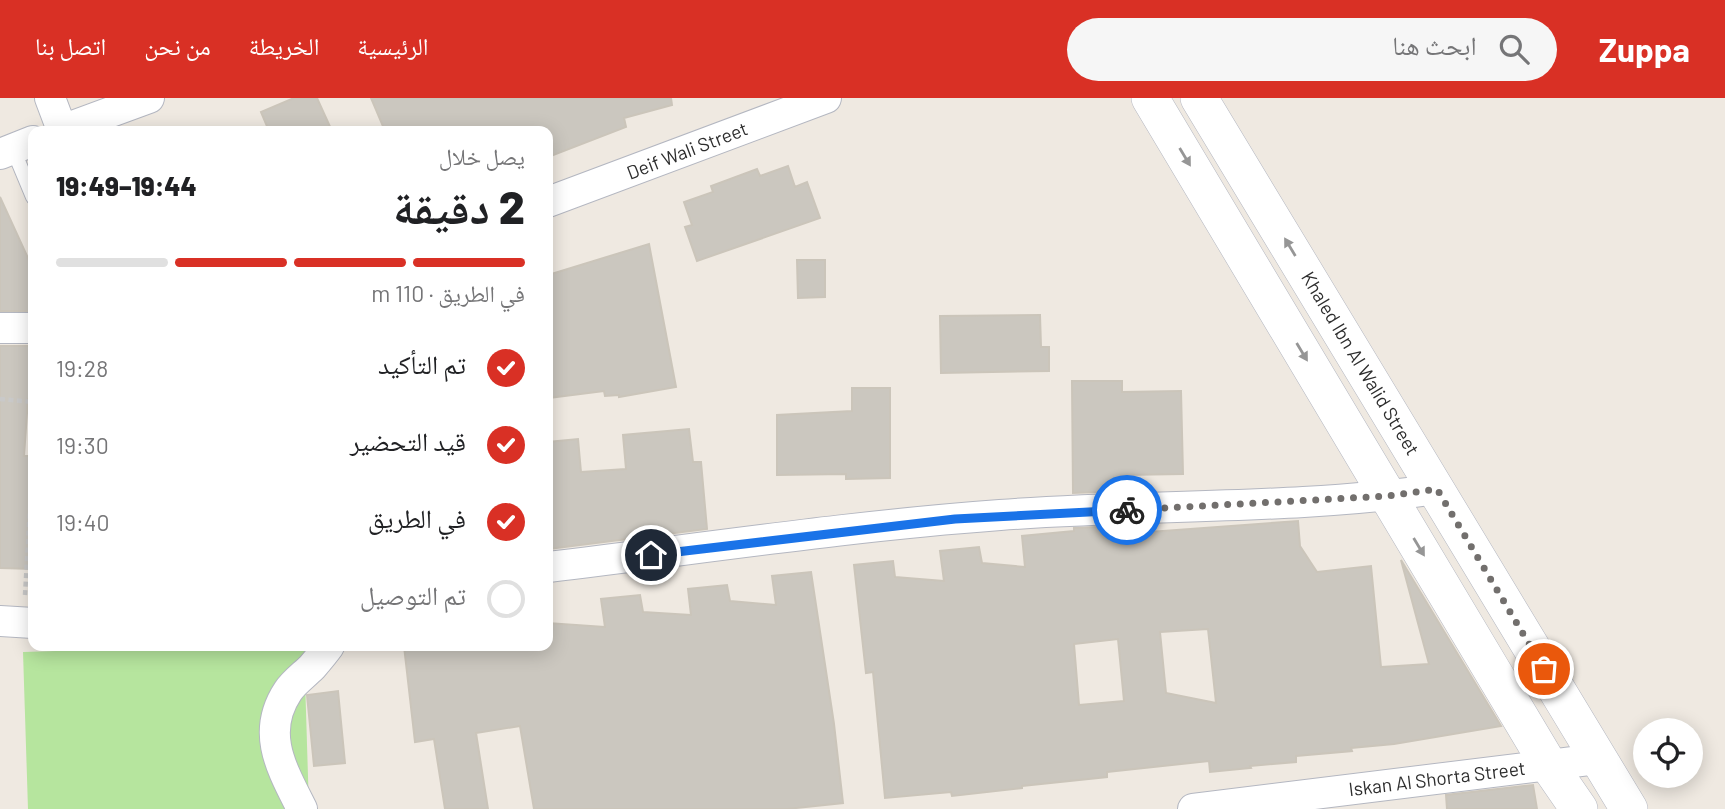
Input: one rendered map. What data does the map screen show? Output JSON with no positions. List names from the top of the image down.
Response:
{
  "streets": {
    "street": ["Deif Wali Street", "Khaled Ibn Al Walid Street", "Iskan Al Shorta Street"]
  },
  "crossings": [
    ["Khaled Ibn Al Walid Street", "Iskan Al Shorta Street"]
  ],
  "page": {
    "header": "Zuppa",
    "search": "ابحث هنا",
    "nav": [
      "الرئيسية",
      "الخريطة",
      "من نحن",
      "اتصل بنا"
    ],
    "heading": ["2 دقيقة", "يصل خلال", "19:44–19:49"],
    "bar": "في الطريق · 110 m",
    "list": [
      ["تم التأكيد", "19:28"],
      ["قيد التحضير", "19:30"],
      ["في الطريق", "19:40"],
      "تم التوصيل"
    ]
  }
}
